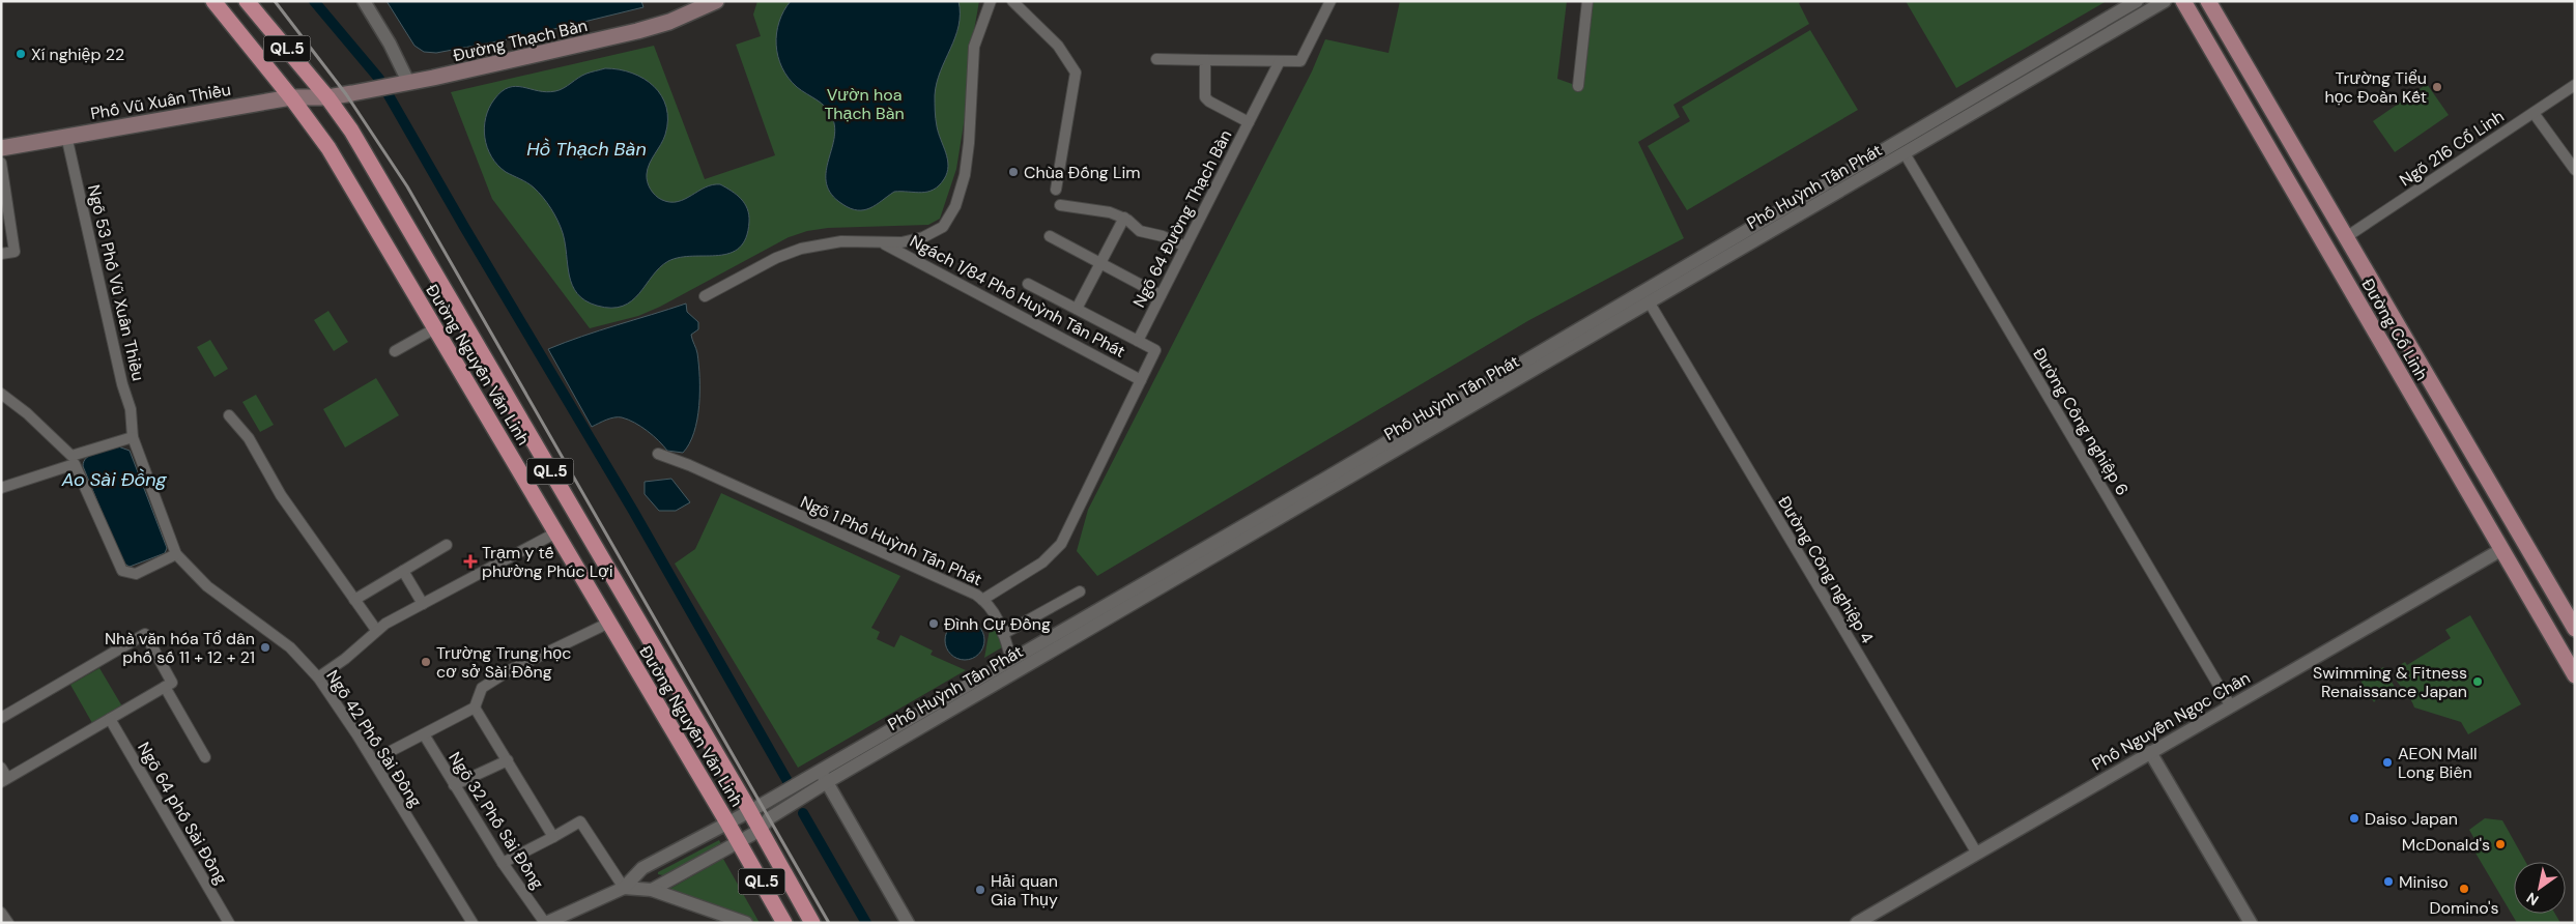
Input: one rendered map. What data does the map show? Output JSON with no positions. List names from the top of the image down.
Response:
{
  "streets": {
    "highway": ["QL.5", "Đường Nguyễn Văn Linh"],
    "main road": ["Đường Thạch Bàn", "Phố Vũ Xuân Thiều", "Đường Cổ Linh"],
    "street": [
      "Ngõ 216 Cổ Linh",
      "Phố Huỳnh Tấn Phát",
      "Ngõ 64 Đường Thạch Bàn",
      "Ngõ 53 Phố Vũ Xuân Thiều",
      "Ngách 1/84 Phố Huỳnh Tấn Phát",
      "Đường Công nghiệp 6",
      "Ngõ 1 Phố Huỳnh Tấn Phát",
      "Đường Công nghiệp 4",
      "Phố Nguyễn Ngọc Chân",
      "Ngõ 42 Phố Sài Đồng",
      "Ngõ 64 phố Sài Đồng",
      "Ngõ 32 Phố Sài Đồng"
    ]
  },
  "crossings": [
    ["Đường Thạch Bàn", "Phố Vũ Xuân Thiều"],
    ["Đường Thạch Bàn", "Đường Nguyễn Văn Linh"],
    ["Phố Vũ Xuân Thiều", "Ngõ 53 Phố Vũ Xuân Thiều"],
    ["Phố Vũ Xuân Thiều", "Đường Nguyễn Văn Linh"],
    ["Ngõ 216 Cổ Linh", "Đường Cổ Linh"],
    ["Phố Huỳnh Tấn Phát", "Đường Nguyễn Văn Linh"],
    ["Phố Huỳnh Tấn Phát", "Đường Công nghiệp 6"],
    ["Phố Huỳnh Tấn Phát", "Ngõ 1 Phố Huỳnh Tấn Phát"],
    ["Phố Huỳnh Tấn Phát", "Đường Công nghiệp 4"],
    ["Đường Cổ Linh", "Phố Nguyễn Ngọc Chân"],
    ["Đường Công nghiệp 6", "Phố Nguyễn Ngọc Chân"],
    ["Đường Công nghiệp 4", "Phố Nguyễn Ngọc Chân"]
  ],
  "water": ["Hồ Thạch Bàn", "Ao Sài Đồng"],
  "parks": ["Vườn hoa Thạch Bàn"],
  "places": {
    "other": [
      "Xí nghiệp 22",
      "Trường Tiểu học Đoàn Kết",
      "Chùa Đống Lim",
      "Đình Cự Đồng",
      "Nhà văn hóa Tổ dân phố số 11 + 12 + 21",
      "Trường Trung học cơ sở Sài Đồng",
      "Swimming & Fitness Renaissance Japan",
      "AEON Mall Long Biên",
      "Daiso Japan",
      "McDonald's",
      "Miniso",
      "Domino's",
      "Hải quan Gia Thụy"
    ],
    "health": ["Trạm y tế phường Phúc Lợi"]
  },
  "north": "bottom left"
}
